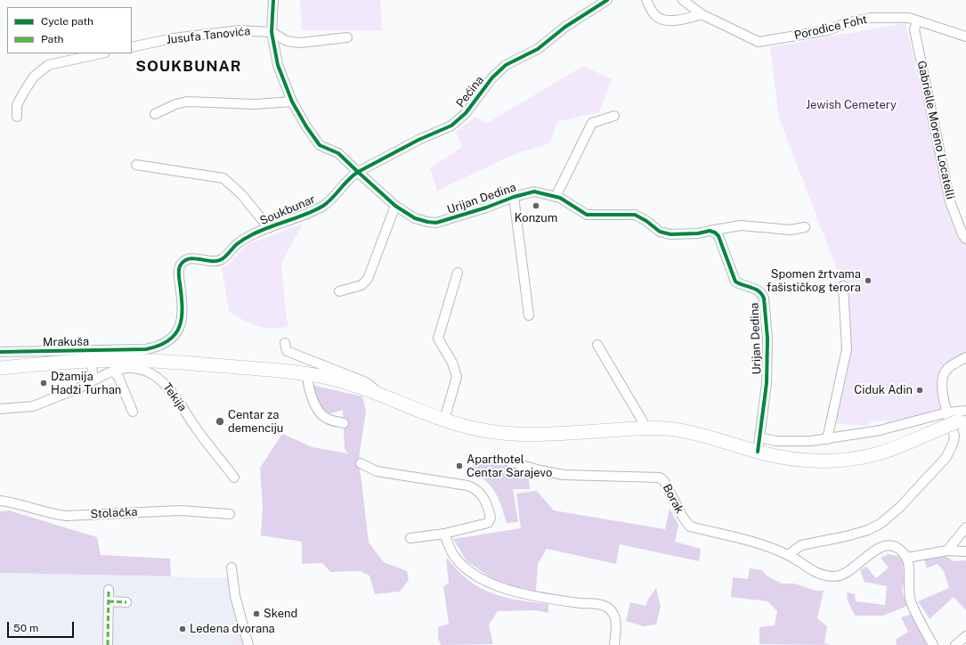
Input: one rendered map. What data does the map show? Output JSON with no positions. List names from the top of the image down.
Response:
{
  "streets": {
    "street": [
      "Porodice Foht",
      "Jusufa Tanovića",
      "Pećina",
      "Gabrielle Moreno Locatelli",
      "Urijan Dedina",
      "Soukbunar",
      "Mrakuša",
      "Tekija",
      "Borak",
      "Stolačka"
    ]
  },
  "crossings": [
    ["Porodice Foht", "Gabrielle Moreno Locatelli"],
    ["Pećina", "Urijan Dedina"],
    ["Pećina", "Soukbunar"],
    ["Urijan Dedina", "Soukbunar"],
    ["Soukbunar", "Mrakuša"]
  ],
  "districts": ["SOUKBUNAR"],
  "parks": ["Jewish Cemetery"],
  "places": [
    "Konzum",
    "Spomen žrtvama fašističkog terora",
    "Džamija Hadži Turhan",
    "Ciduk Adin",
    "Centar za demenciju",
    "Aparthotel Centar Sarajevo",
    "Skend",
    "Ledena dvorana"
  ],
  "legend": ["Cycle path", "Path"],
  "scale_bar": "50 m"
}
